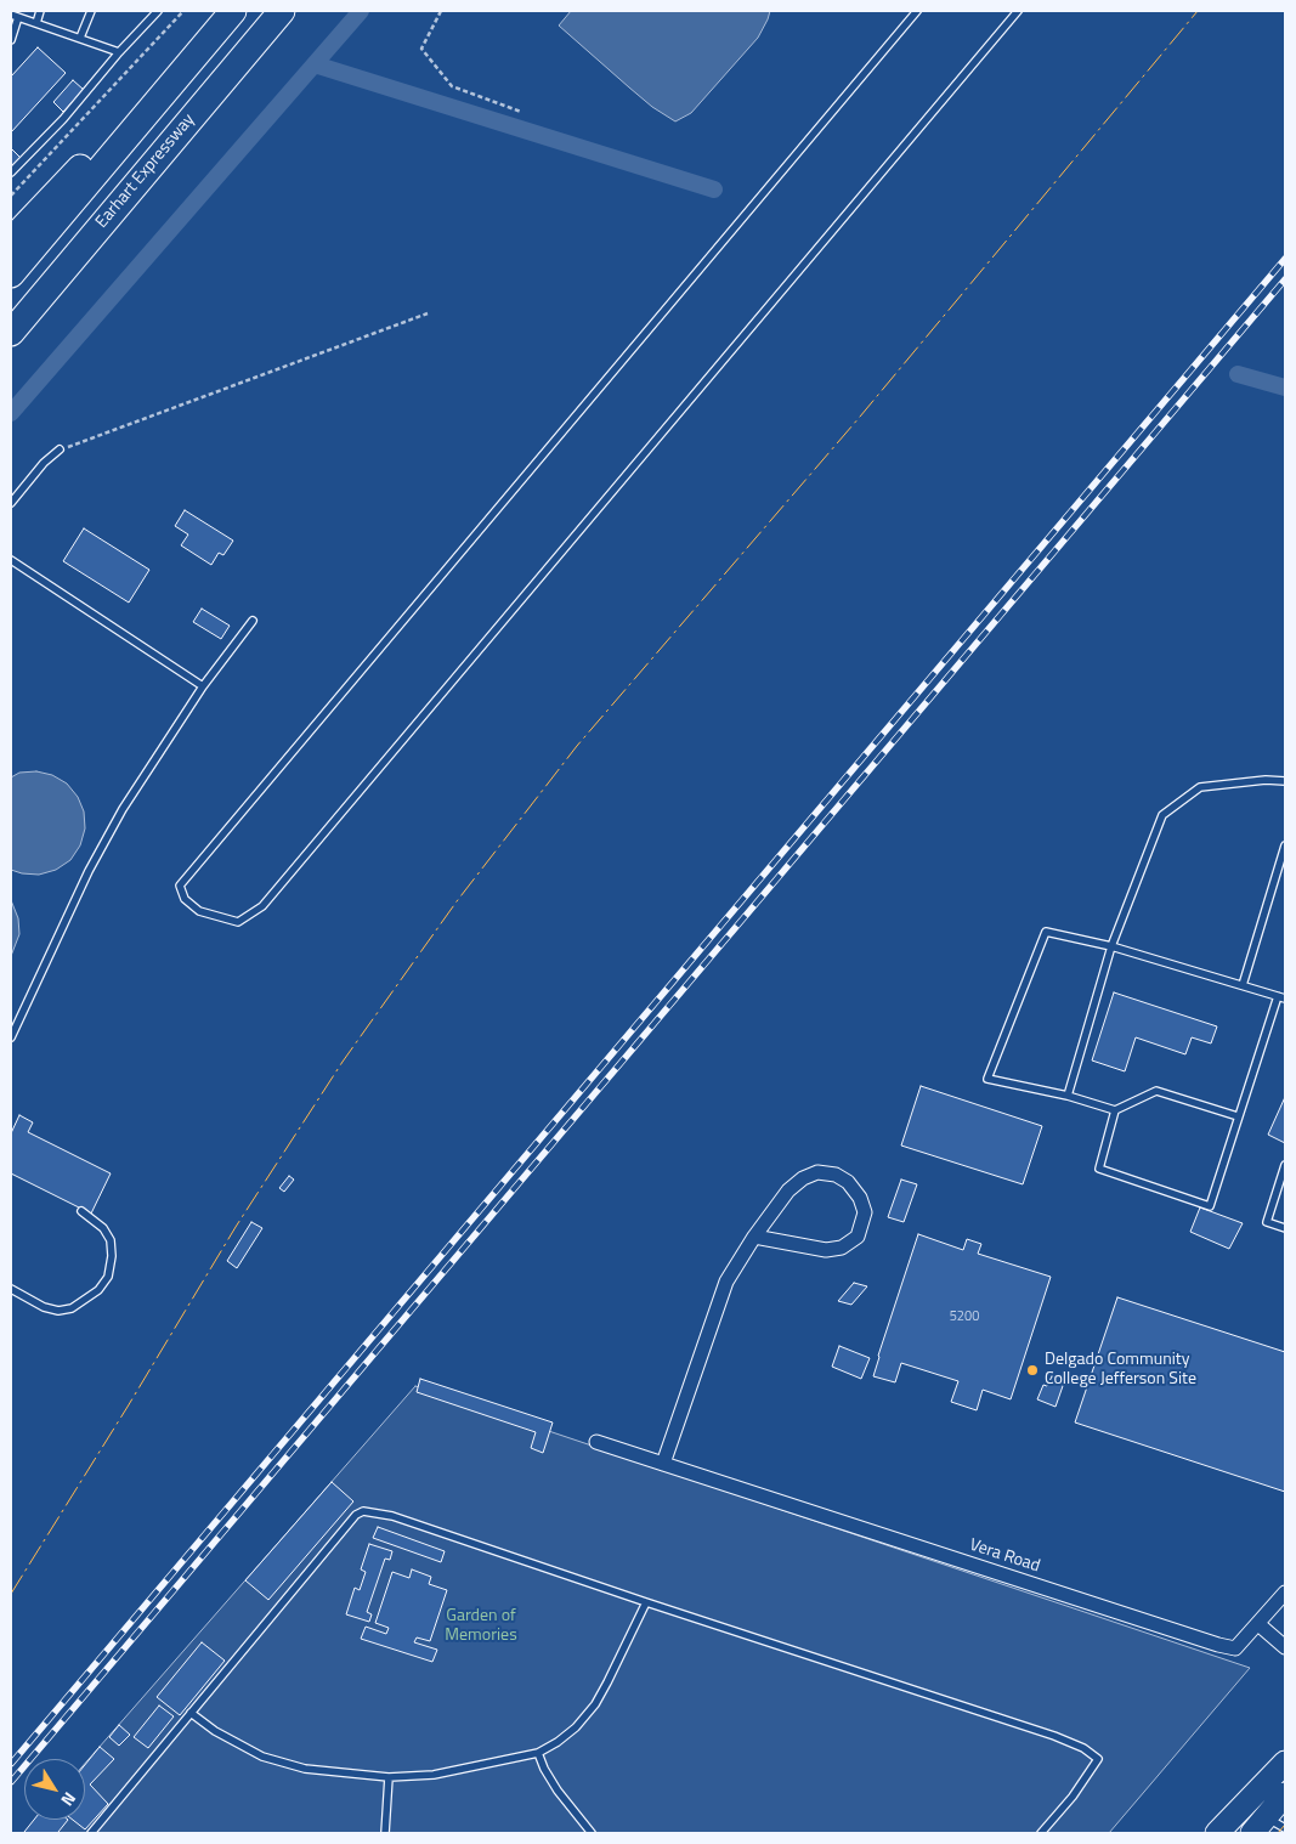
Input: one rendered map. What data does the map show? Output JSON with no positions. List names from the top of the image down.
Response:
{
  "streets": {
    "highway": ["Earhart Expressway"],
    "street": ["Vera Road"]
  },
  "parks": ["Garden of Memories"],
  "places": ["Delgado Community College Jefferson Site"],
  "house_numbers": ["5200"],
  "north": "bottom right"
}
